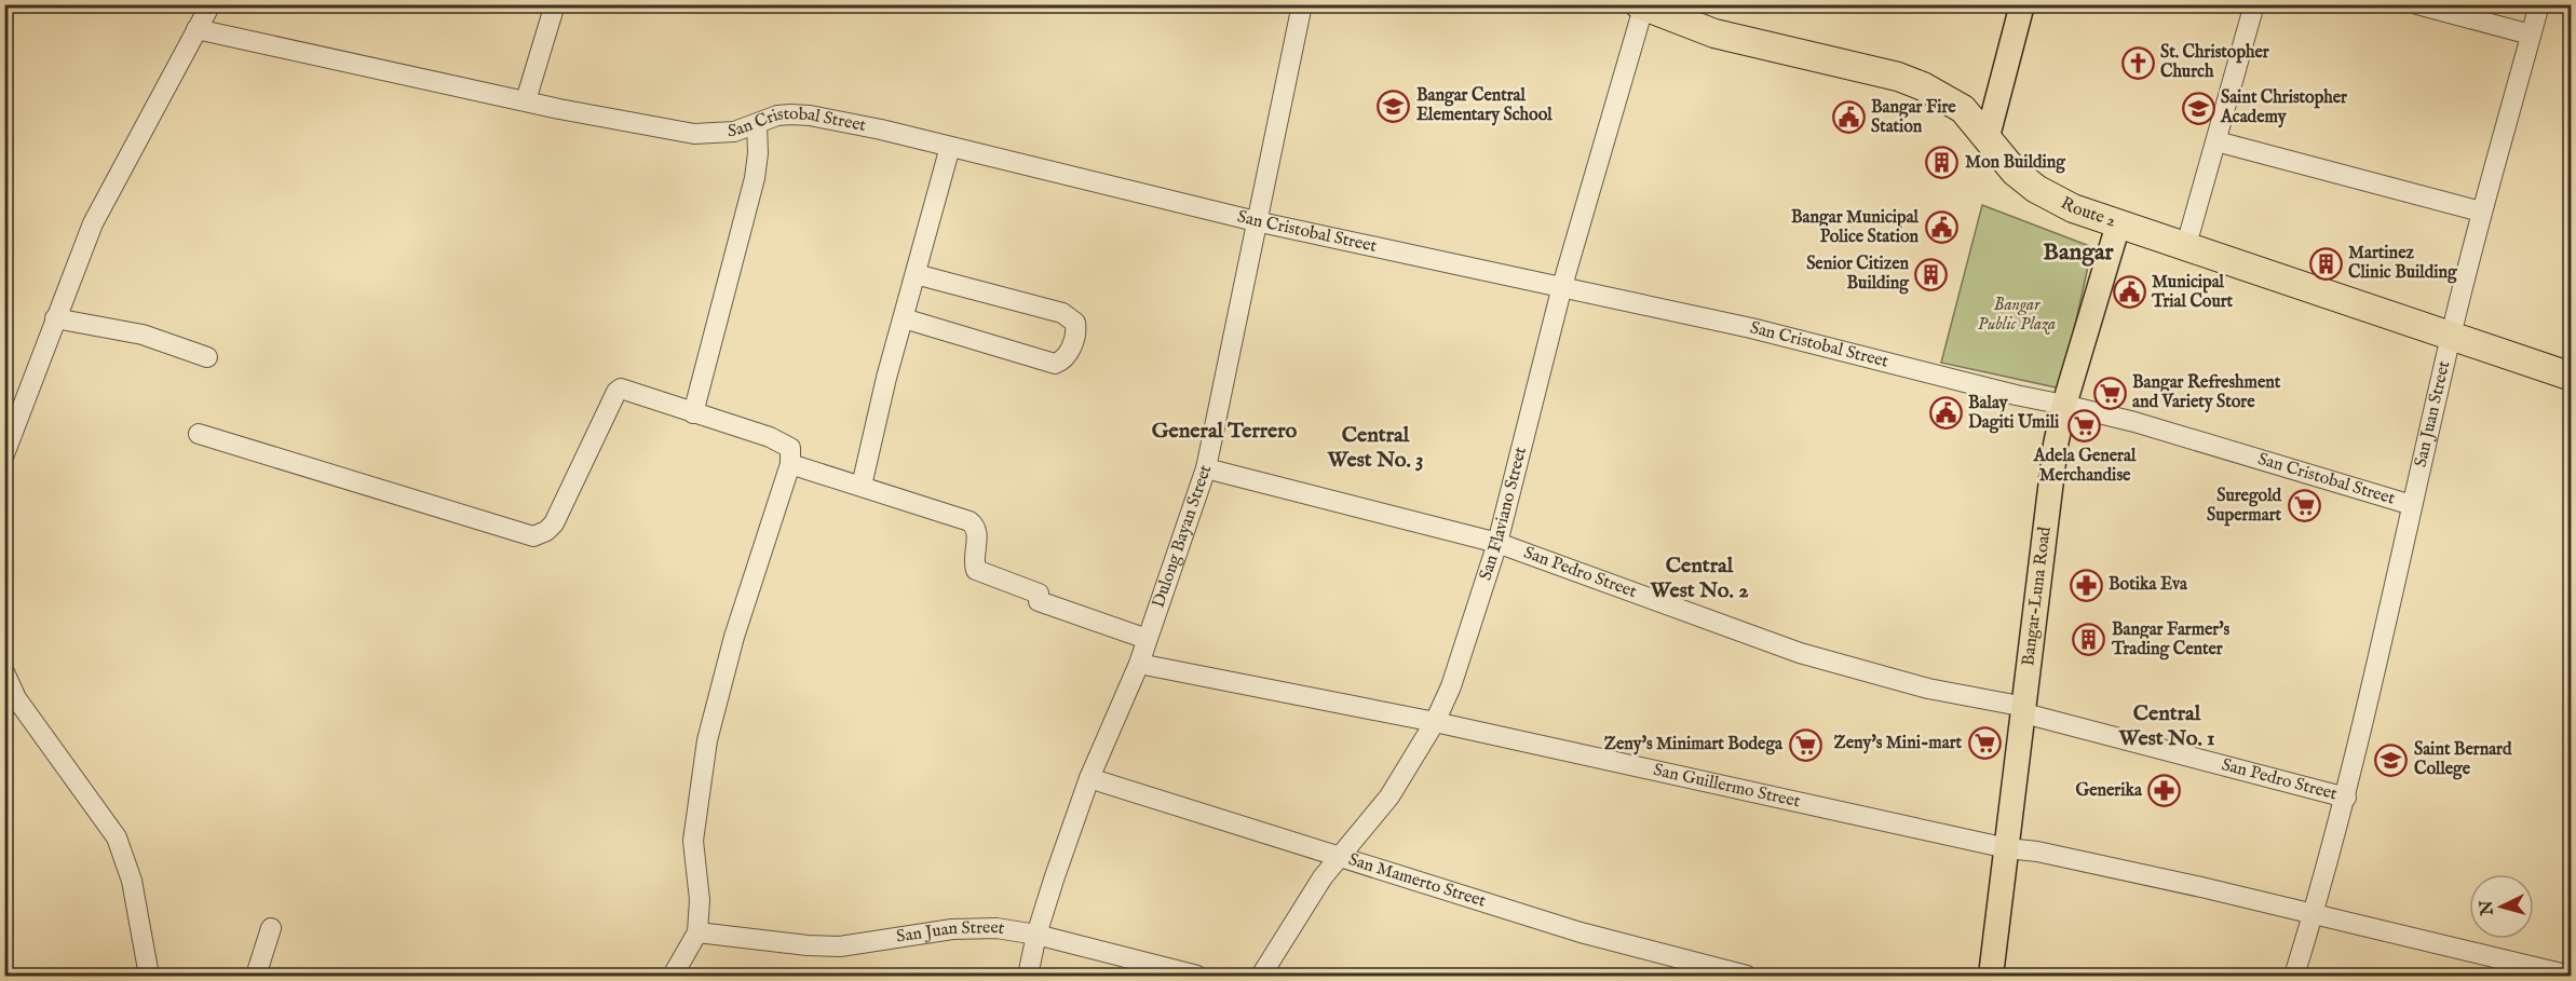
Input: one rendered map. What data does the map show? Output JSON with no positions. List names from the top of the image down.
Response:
{
  "streets": {
    "highway": ["Route 2"],
    "main road": ["Bangar-Luna Road"],
    "street": [
      "San Cristobal Street",
      "San Juan Street",
      "San Flaviano Street",
      "Dulong Bayan Street",
      "San Pedro Street",
      "San Guillermo Street",
      "San Mamerto Street"
    ]
  },
  "crossings": [
    ["San Cristobal Street", "San Juan Street"],
    ["San Cristobal Street", "San Flaviano Street"],
    ["San Cristobal Street", "Dulong Bayan Street"],
    ["San Cristobal Street", "Bangar-Luna Road"],
    ["Route 2", "San Juan Street"],
    ["Route 2", "San Flaviano Street"],
    ["Route 2", "Bangar-Luna Road"],
    ["San Juan Street", "Dulong Bayan Street"],
    ["San Juan Street", "San Pedro Street"],
    ["San Juan Street", "San Guillermo Street"],
    ["San Flaviano Street", "San Pedro Street"],
    ["San Flaviano Street", "San Guillermo Street"],
    ["San Flaviano Street", "San Mamerto Street"],
    ["Dulong Bayan Street", "San Pedro Street"],
    ["Dulong Bayan Street", "San Guillermo Street"],
    ["Dulong Bayan Street", "San Mamerto Street"],
    ["San Pedro Street", "Bangar-Luna Road"],
    ["Bangar-Luna Road", "San Guillermo Street"]
  ],
  "districts": [
    "Bangar",
    "General Terrero",
    "Central West No. 3",
    "Central West No. 2",
    "Central West No. 1"
  ],
  "parks": ["Bangar Public Plaza"],
  "places": {
    "church": ["St. Christopher Church"],
    "school or university": ["Bangar Central Elementary School", "Saint Christopher Academy", "Saint Bernard College"],
    "public building": [
      "Bangar Fire Station",
      "Bangar Municipal Police Station",
      "Municipal Trial Court",
      "Balay Dagiti Umili"
    ],
    "building": [
      "Mon Building",
      "Martinez Clinic Building",
      "Senior Citizen Building",
      "Bangar Farmer's Trading Center"
    ],
    "supermarket": [
      "Bangar Refreshment and Variety Store",
      "Adela General Merchandise",
      "Suregold Supermart",
      "Zeny's Mini-mart",
      "Zeny's Minimart Bodega"
    ],
    "pharmacy": ["Botika Eva", "Generika"]
  },
  "north": "left"
}
